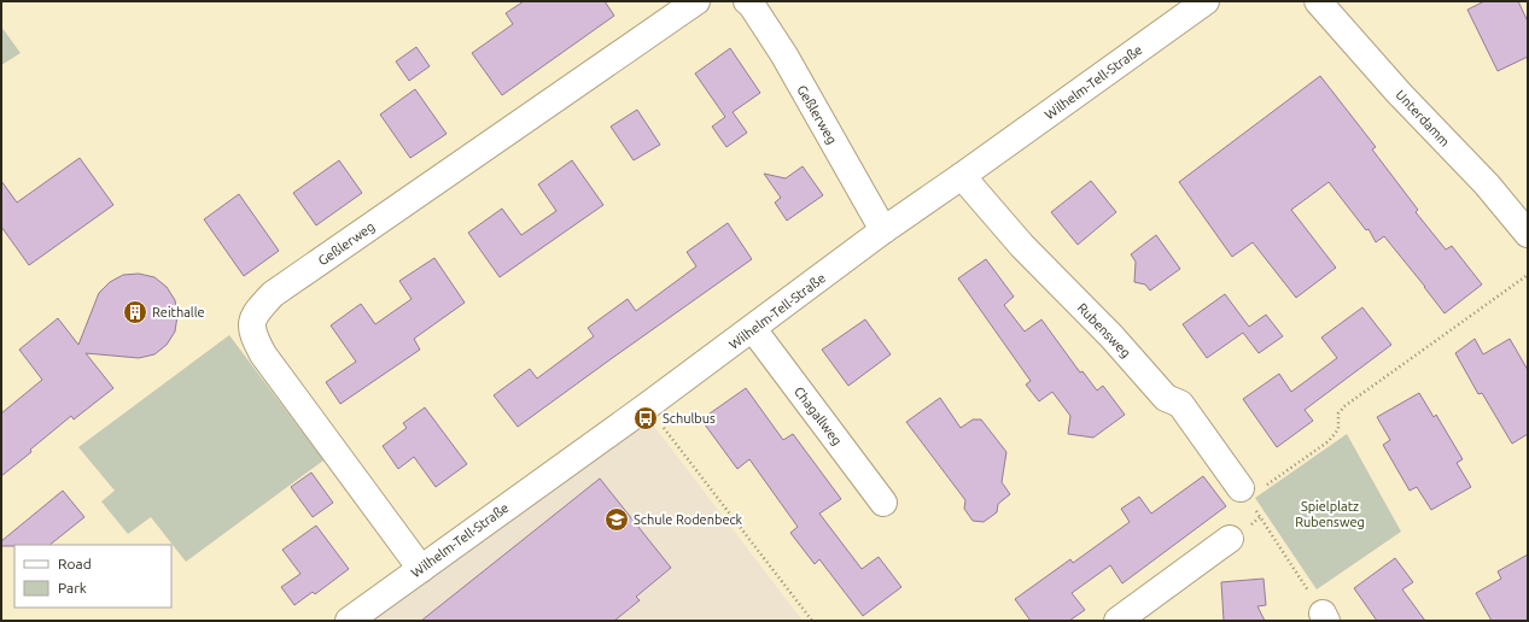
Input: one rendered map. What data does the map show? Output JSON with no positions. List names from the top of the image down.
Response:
{
  "streets": {
    "street": [
      "Wilhelm-Tell-Straße",
      "Geßlerweg",
      "Unterdamm",
      "Rubensweg",
      "Chagallweg"
    ]
  },
  "crossings": [
    ["Wilhelm-Tell-Straße", "Geßlerweg"],
    ["Wilhelm-Tell-Straße", "Rubensweg"],
    ["Wilhelm-Tell-Straße", "Chagallweg"]
  ],
  "parks": ["Spielplatz Rubensweg"],
  "places": {
    "building": ["Reithalle"],
    "bus stop": ["Schulbus"],
    "school or university": ["Schule Rodenbeck"]
  },
  "legend": ["Road", "Park"]
}
